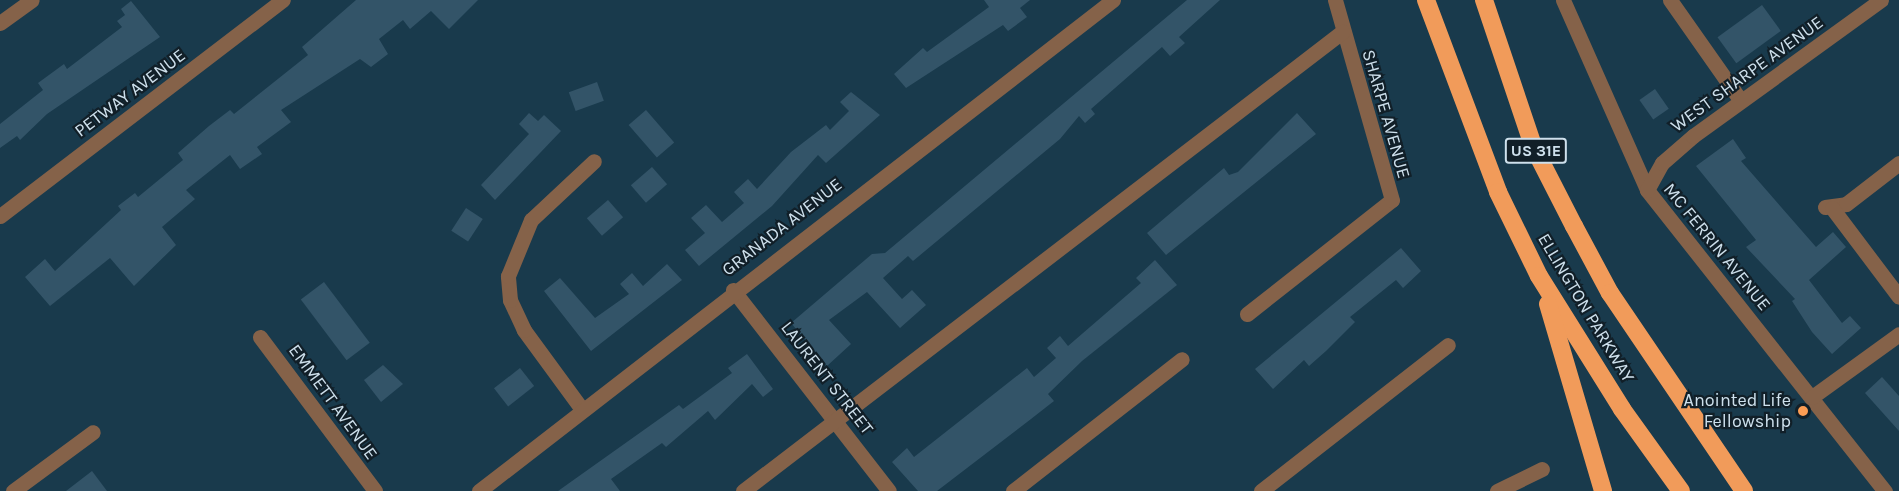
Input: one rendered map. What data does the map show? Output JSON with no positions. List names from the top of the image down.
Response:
{
  "streets": {
    "highway": ["US 31E", "ELLINGTON PARKWAY"],
    "street": [
      "WEST SHARPE AVENUE",
      "PETWAY AVENUE",
      "SHARPE AVENUE",
      "GRANADA AVENUE",
      "MC FERRIN AVENUE",
      "LAURENT STREET",
      "EMMETT AVENUE"
    ]
  },
  "crossings": [
    ["WEST SHARPE AVENUE", "MC FERRIN AVENUE"],
    ["GRANADA AVENUE", "LAURENT STREET"]
  ],
  "places": ["Anointed Life Fellowship"]
}
